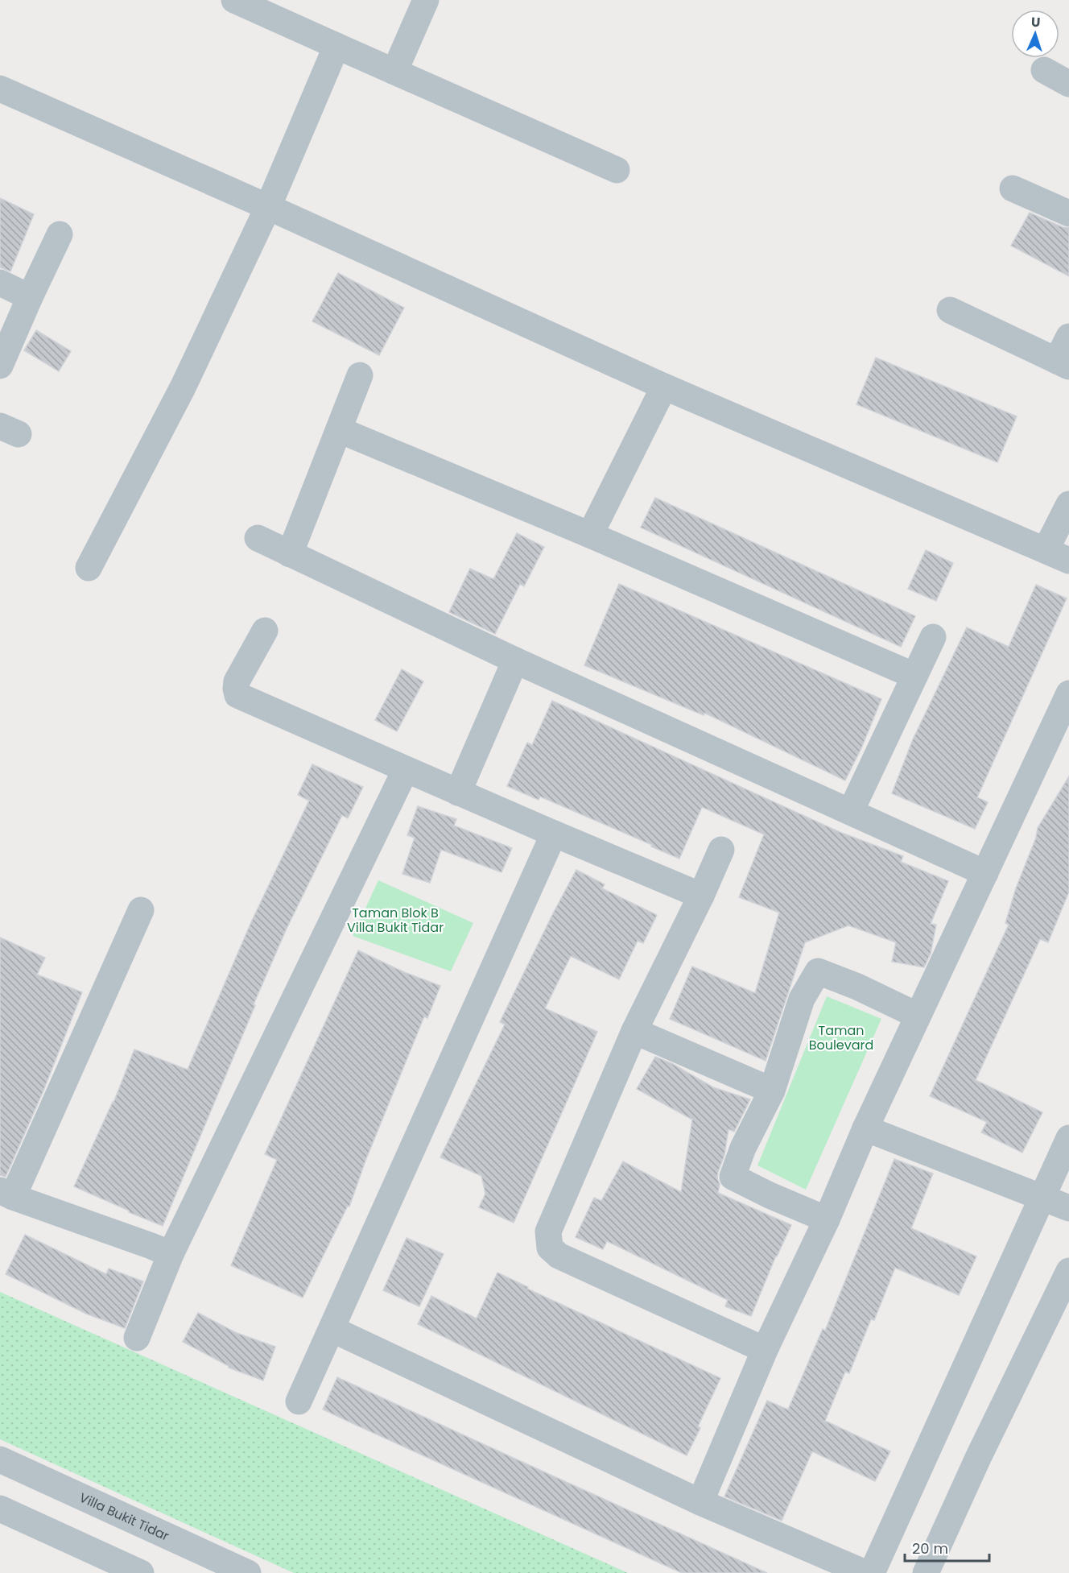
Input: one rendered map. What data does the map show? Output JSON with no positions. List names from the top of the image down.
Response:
{
  "streets": {
    "street": ["Villa Bukit Tidar"]
  },
  "parks": ["Taman Blok B Villa Bukit Tidar", "Taman Boulevard"],
  "scale_bar": "20 m",
  "north": "top"
}
